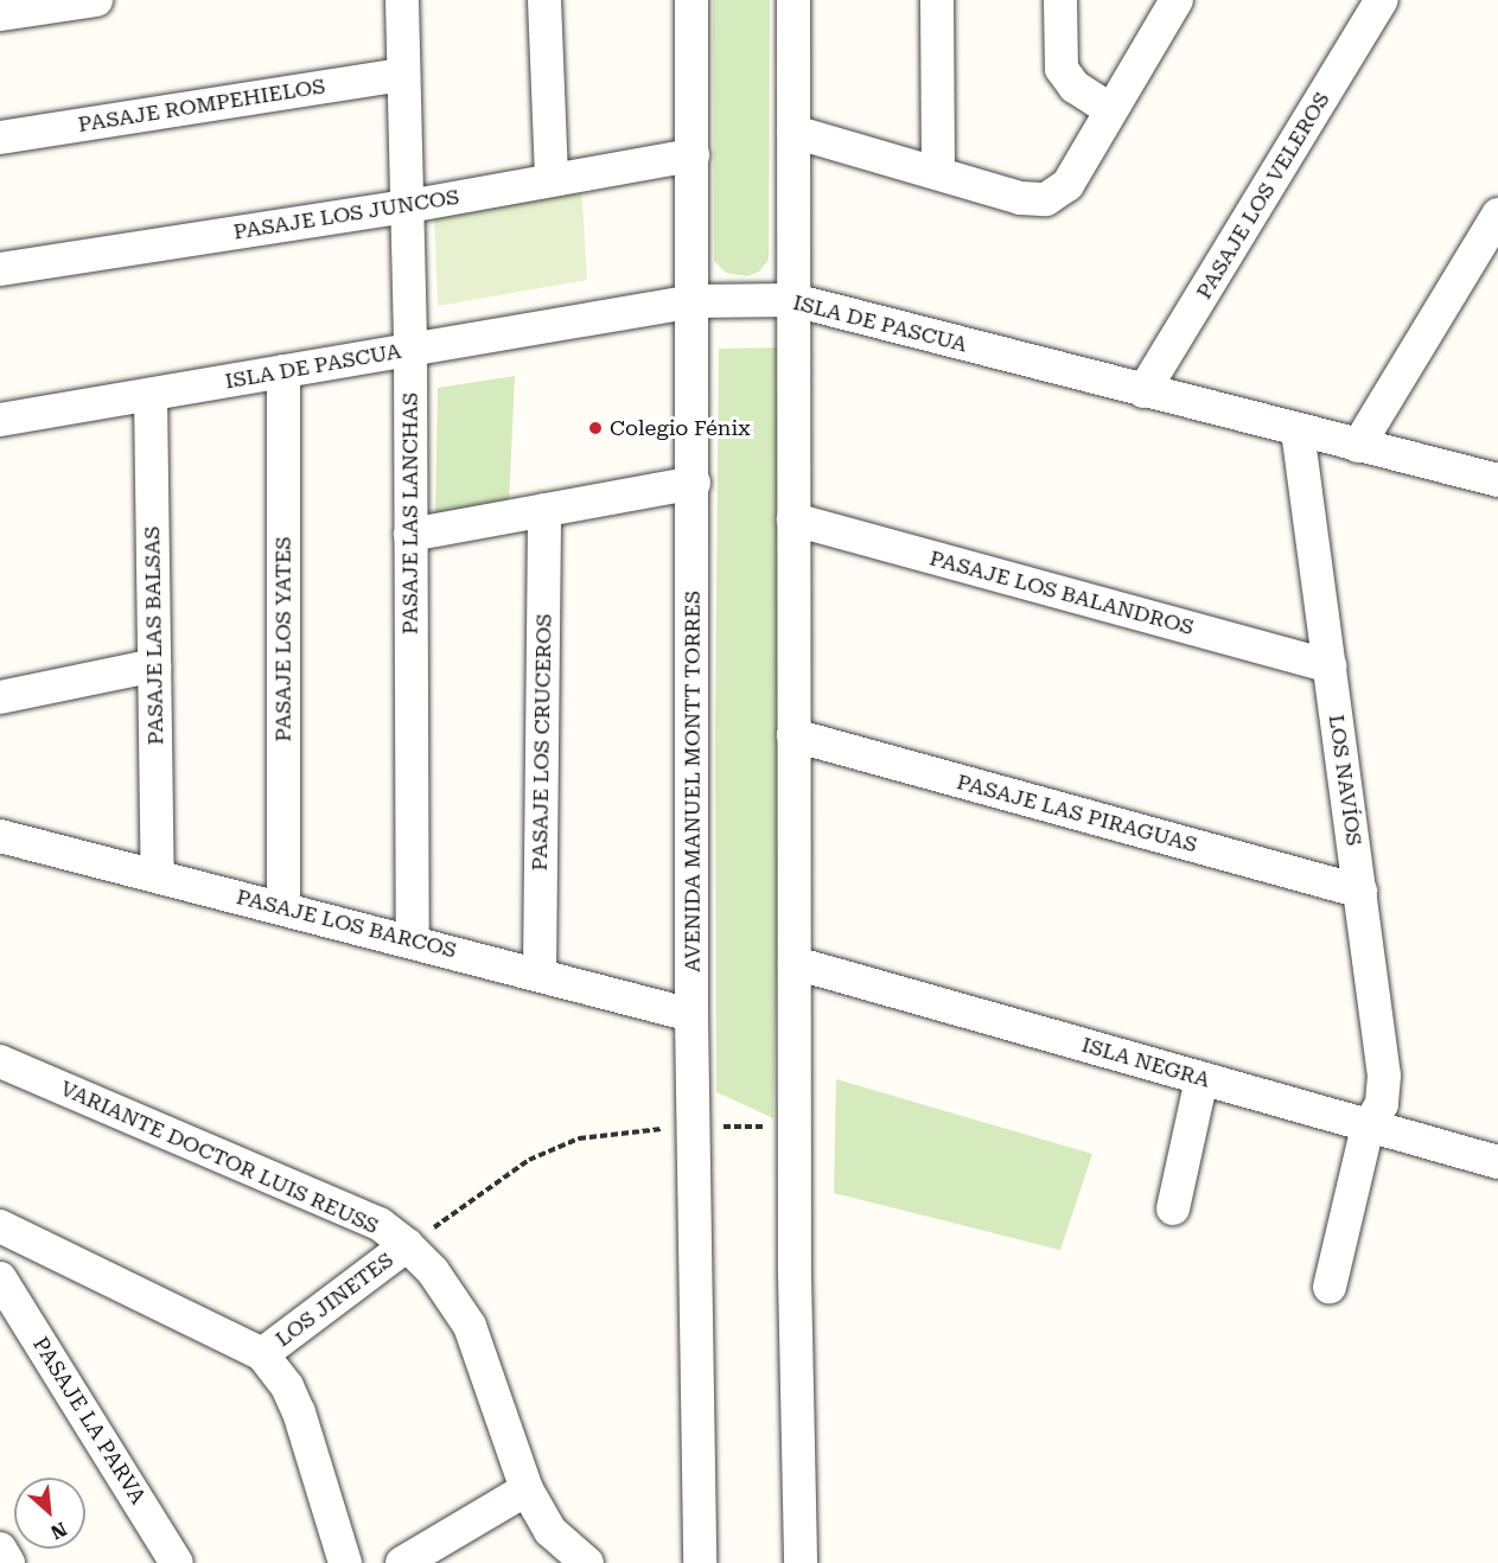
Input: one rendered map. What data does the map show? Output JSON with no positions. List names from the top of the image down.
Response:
{
  "streets": {
    "street": [
      "PASAJE ROMPEHIELOS",
      "PASAJE LOS VELEROS",
      "PASAJE LOS JUNCOS",
      "ISLA DE PASCUA",
      "PASAJE LAS LANCHAS",
      "PASAJE LOS BALANDROS",
      "PASAJE LAS BALSAS",
      "PASAJE LOS YATES",
      "PASAJE LOS CRUCEROS",
      "LOS NAVÍOS",
      "AVENIDA MANUEL MONTT TORRES",
      "PASAJE LAS PIRAGUAS",
      "PASAJE LOS BARCOS",
      "ISLA NEGRA",
      "VARIANTE DOCTOR LUIS REUSS",
      "LOS JINETES",
      "PASAJE LA PARVA"
    ]
  },
  "crossings": [
    ["PASAJE ROMPEHIELOS", "PASAJE LAS LANCHAS"],
    ["PASAJE LOS VELEROS", "ISLA DE PASCUA"],
    ["PASAJE LOS JUNCOS", "PASAJE LAS LANCHAS"],
    ["PASAJE LOS JUNCOS", "AVENIDA MANUEL MONTT TORRES"],
    ["ISLA DE PASCUA", "PASAJE LAS LANCHAS"],
    ["ISLA DE PASCUA", "PASAJE LAS BALSAS"],
    ["ISLA DE PASCUA", "PASAJE LOS YATES"],
    ["ISLA DE PASCUA", "LOS NAVÍOS"],
    ["ISLA DE PASCUA", "AVENIDA MANUEL MONTT TORRES"],
    ["PASAJE LAS LANCHAS", "PASAJE LOS BARCOS"],
    ["PASAJE LOS BALANDROS", "LOS NAVÍOS"],
    ["PASAJE LAS BALSAS", "PASAJE LOS BARCOS"],
    ["PASAJE LOS YATES", "PASAJE LOS BARCOS"],
    ["PASAJE LOS CRUCEROS", "PASAJE LOS BARCOS"],
    ["LOS NAVÍOS", "PASAJE LAS PIRAGUAS"],
    ["LOS NAVÍOS", "ISLA NEGRA"],
    ["AVENIDA MANUEL MONTT TORRES", "PASAJE LOS BARCOS"],
    ["VARIANTE DOCTOR LUIS REUSS", "LOS JINETES"]
  ],
  "places": ["Colegio Fénix"],
  "north": "bottom right"
}
